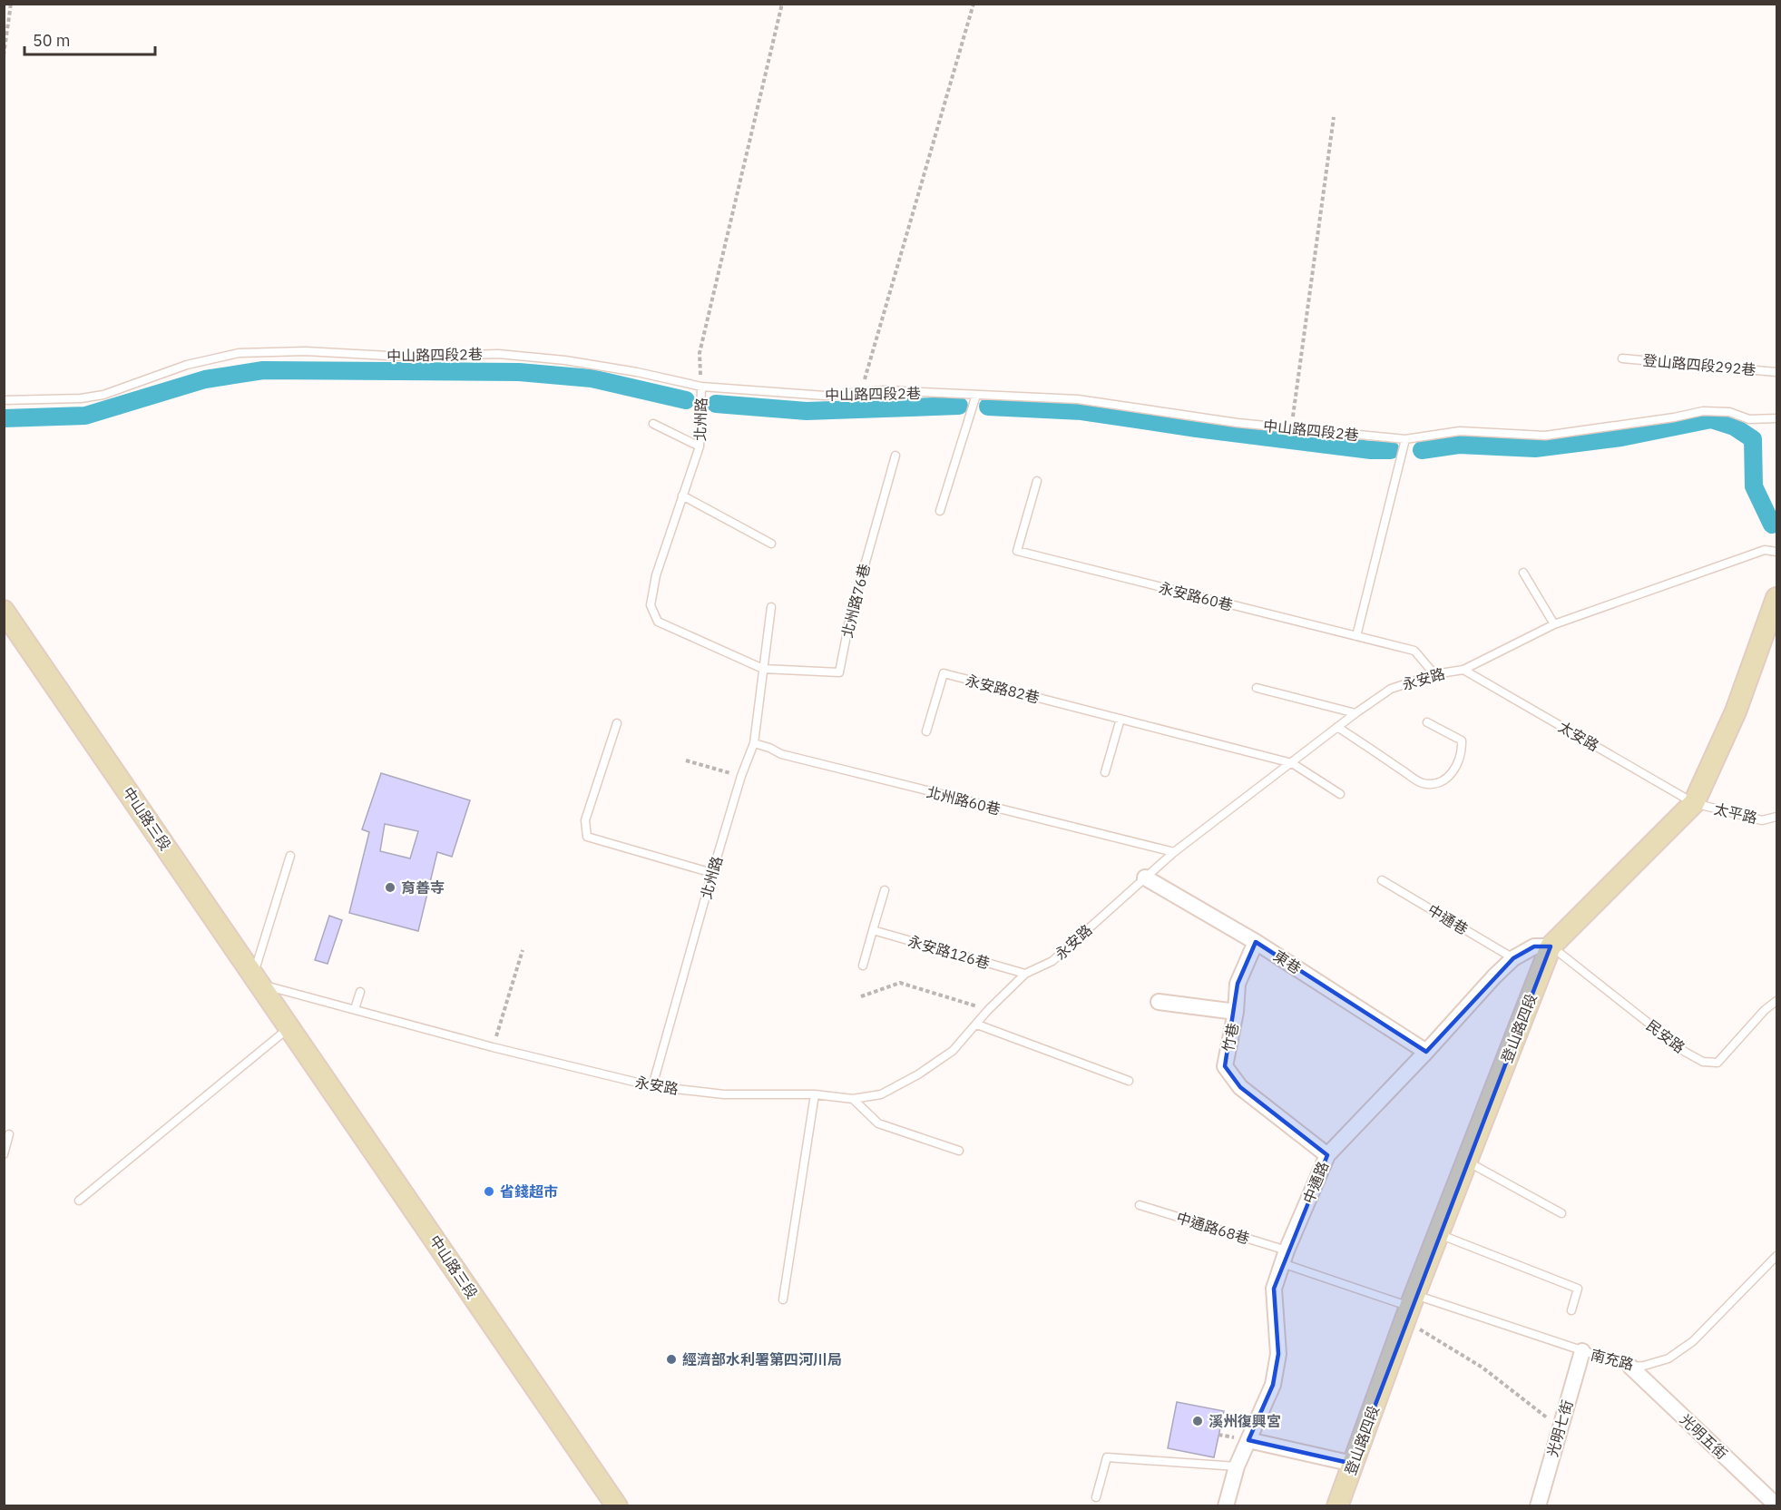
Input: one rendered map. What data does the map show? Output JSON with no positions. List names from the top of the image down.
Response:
{
  "streets": {
    "street": [
      "中山路三段",
      "東巷",
      "登山路四段",
      "竹巷",
      "中通路",
      "光明七街",
      "光明五街"
    ],
    "lane": [
      "中山路四段2巷",
      "登山路四段292巷",
      "北州路",
      "永安路60巷",
      "北州路76巷",
      "永安路",
      "永安路82巷",
      "太安路",
      "北州路60巷",
      "太平路",
      "中通巷",
      "永安路126巷",
      "民安路",
      "中通路68巷",
      "南充路"
    ]
  },
  "crossings": [
    ["中山路四段2巷", "北州路"],
    ["北州路", "北州路76巷"],
    ["北州路", "永安路"],
    ["北州路", "北州路60巷"],
    ["永安路60巷", "永安路"],
    ["永安路", "永安路82巷"],
    ["永安路", "太安路"],
    ["永安路", "北州路60巷"],
    ["永安路", "中山路三段"],
    ["永安路", "永安路126巷"],
    ["永安路", "東巷"],
    ["太安路", "太平路"],
    ["太安路", "登山路四段"],
    ["太平路", "登山路四段"],
    ["中通巷", "中通路"],
    ["東巷", "竹巷"],
    ["東巷", "中通路"],
    ["登山路四段", "民安路"],
    ["登山路四段", "中通路"],
    ["登山路四段", "中通路68巷"],
    ["登山路四段", "南充路"],
    ["民安路", "中通路"],
    ["竹巷", "中通路"],
    ["中通路", "中通路68巷"],
    ["中通路68巷", "南充路"],
    ["南充路", "光明七街"],
    ["南充路", "光明五街"]
  ],
  "places": [
    "育善寺",
    "省錢超市",
    "經濟部水利署第四河川局",
    "溪州復興宮"
  ],
  "scale_bar": "50 m"
}
